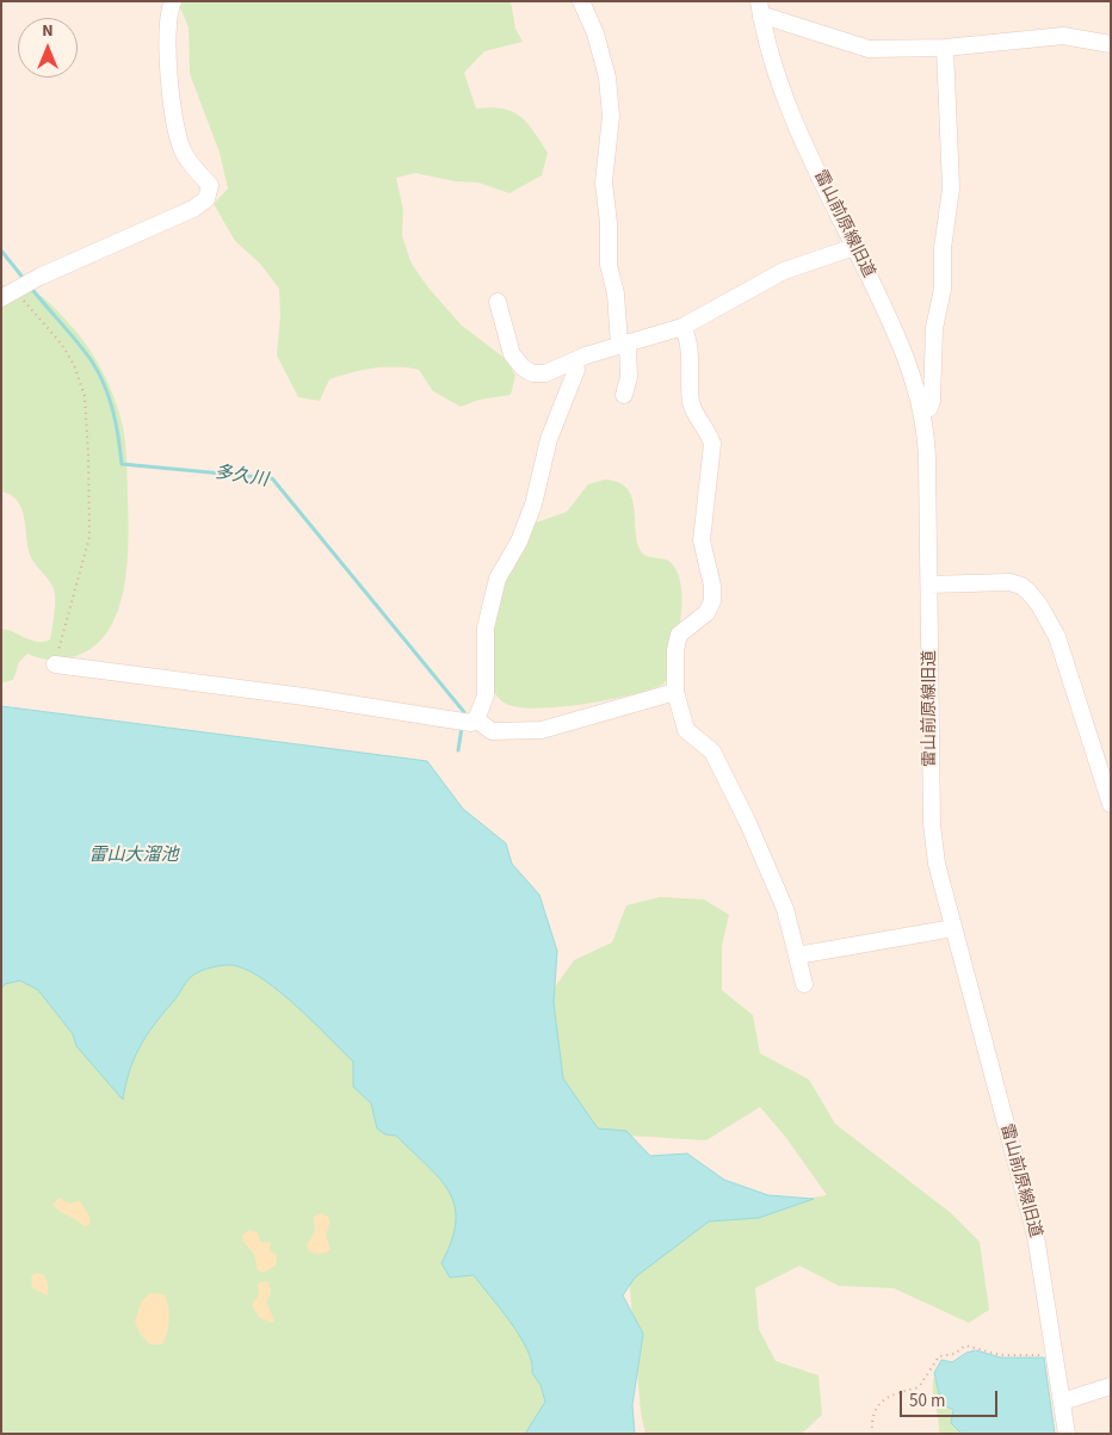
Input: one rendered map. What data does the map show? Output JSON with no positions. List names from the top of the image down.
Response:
{
  "streets": {
    "street": ["雷山前原線旧道"]
  },
  "water": ["多久川", "雷山大溜池"],
  "scale_bar": "50 m",
  "north": "top"
}
